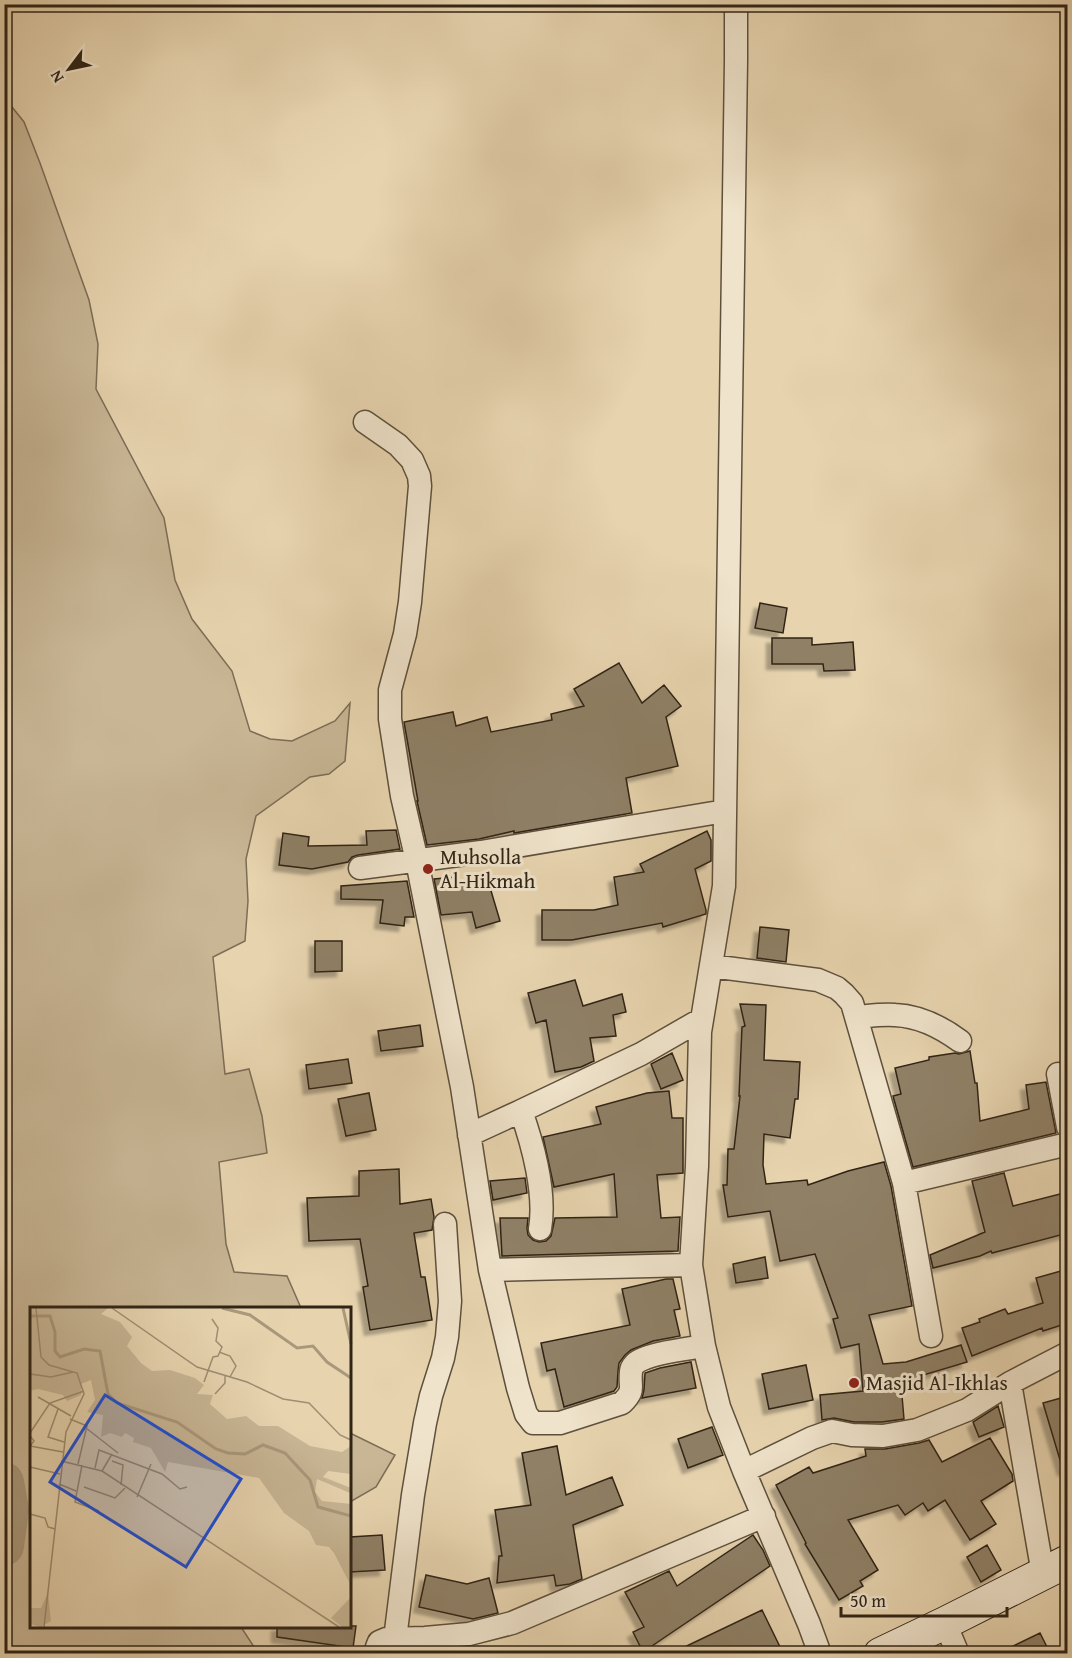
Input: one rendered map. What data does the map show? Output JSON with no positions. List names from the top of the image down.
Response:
{
  "places": ["Muhsolla Al-Hikmah", "Masjid Al-Ikhlas"],
  "scale_bar": "50 m",
  "north": "bottom left"
}
